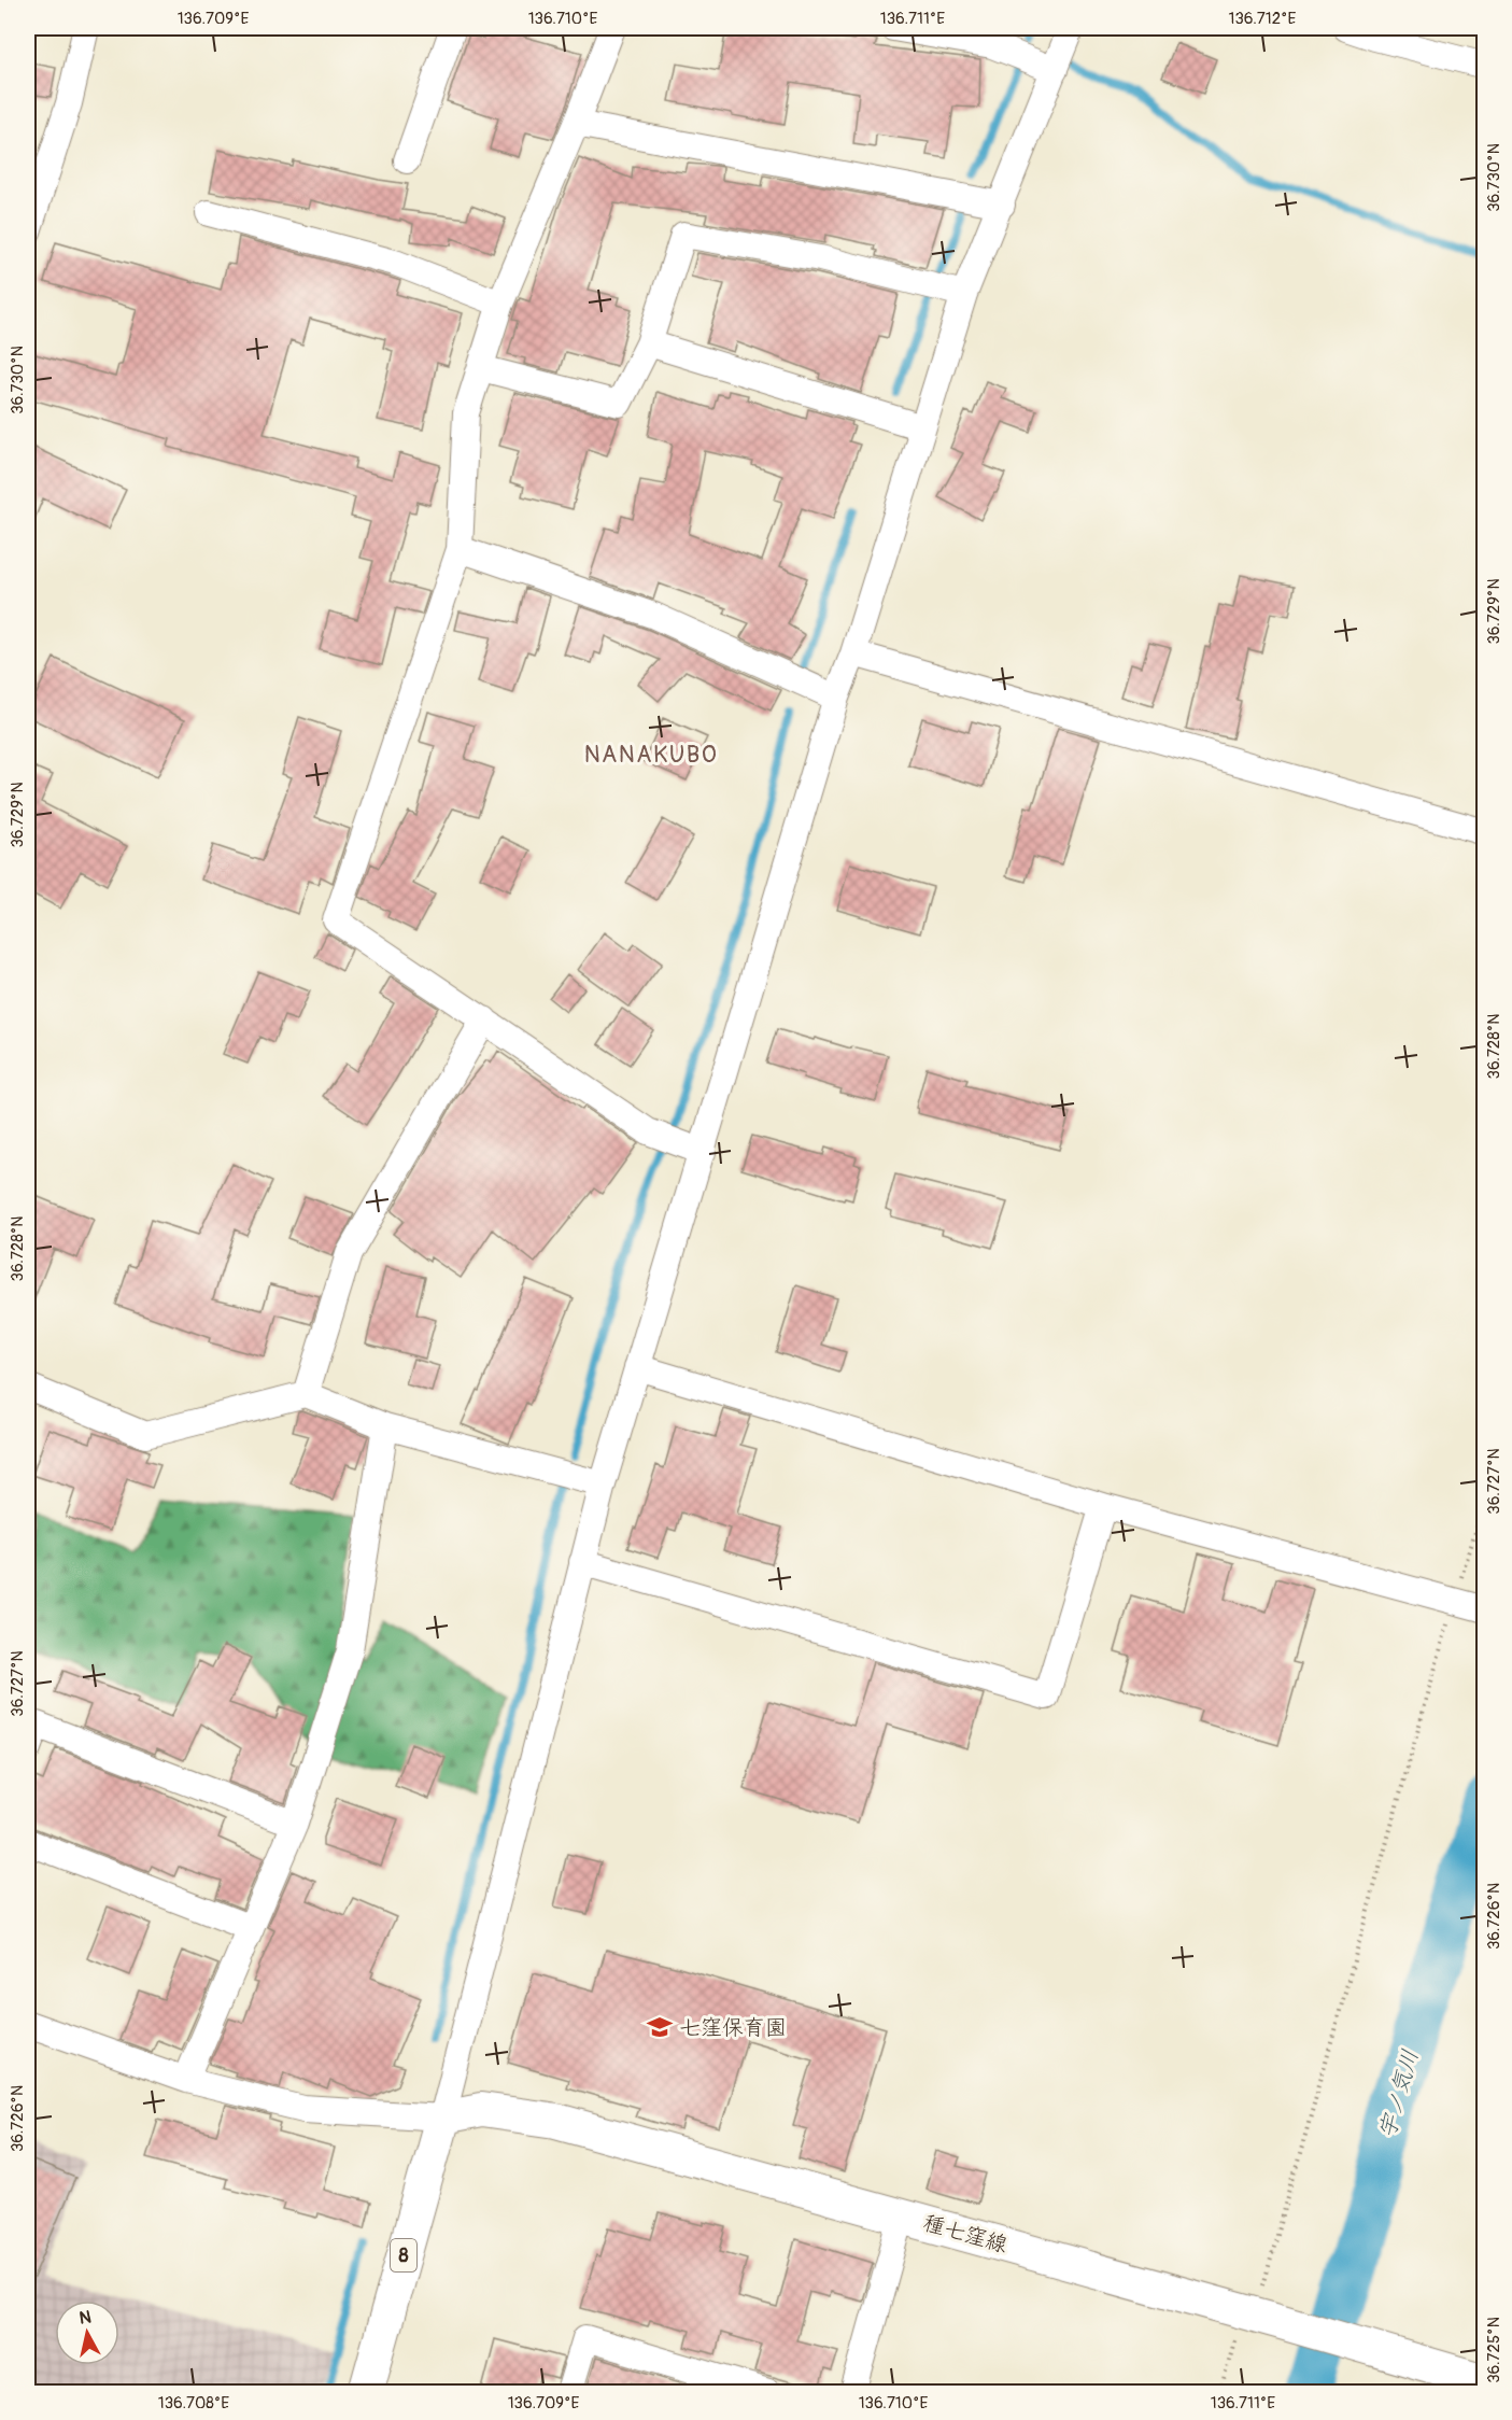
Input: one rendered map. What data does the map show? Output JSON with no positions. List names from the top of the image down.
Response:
{
  "streets": {
    "main road": ["種七窪線", "8"]
  },
  "crossings": [
    ["種七窪線", "8"]
  ],
  "districts": ["NANAKUBO"],
  "water": ["宇ノ気川"],
  "places": {
    "school or university": ["七窪保育園"]
  },
  "north": "top",
  "coordinates": [
    "136.709°E",
    "136.710°E",
    "136.711°E",
    "136.712°E",
    "36.730°N",
    "36.729°N",
    "36.728°N",
    "36.727°N",
    "36.726°N",
    "36.725°N",
    "136.708°E"
  ]
}
